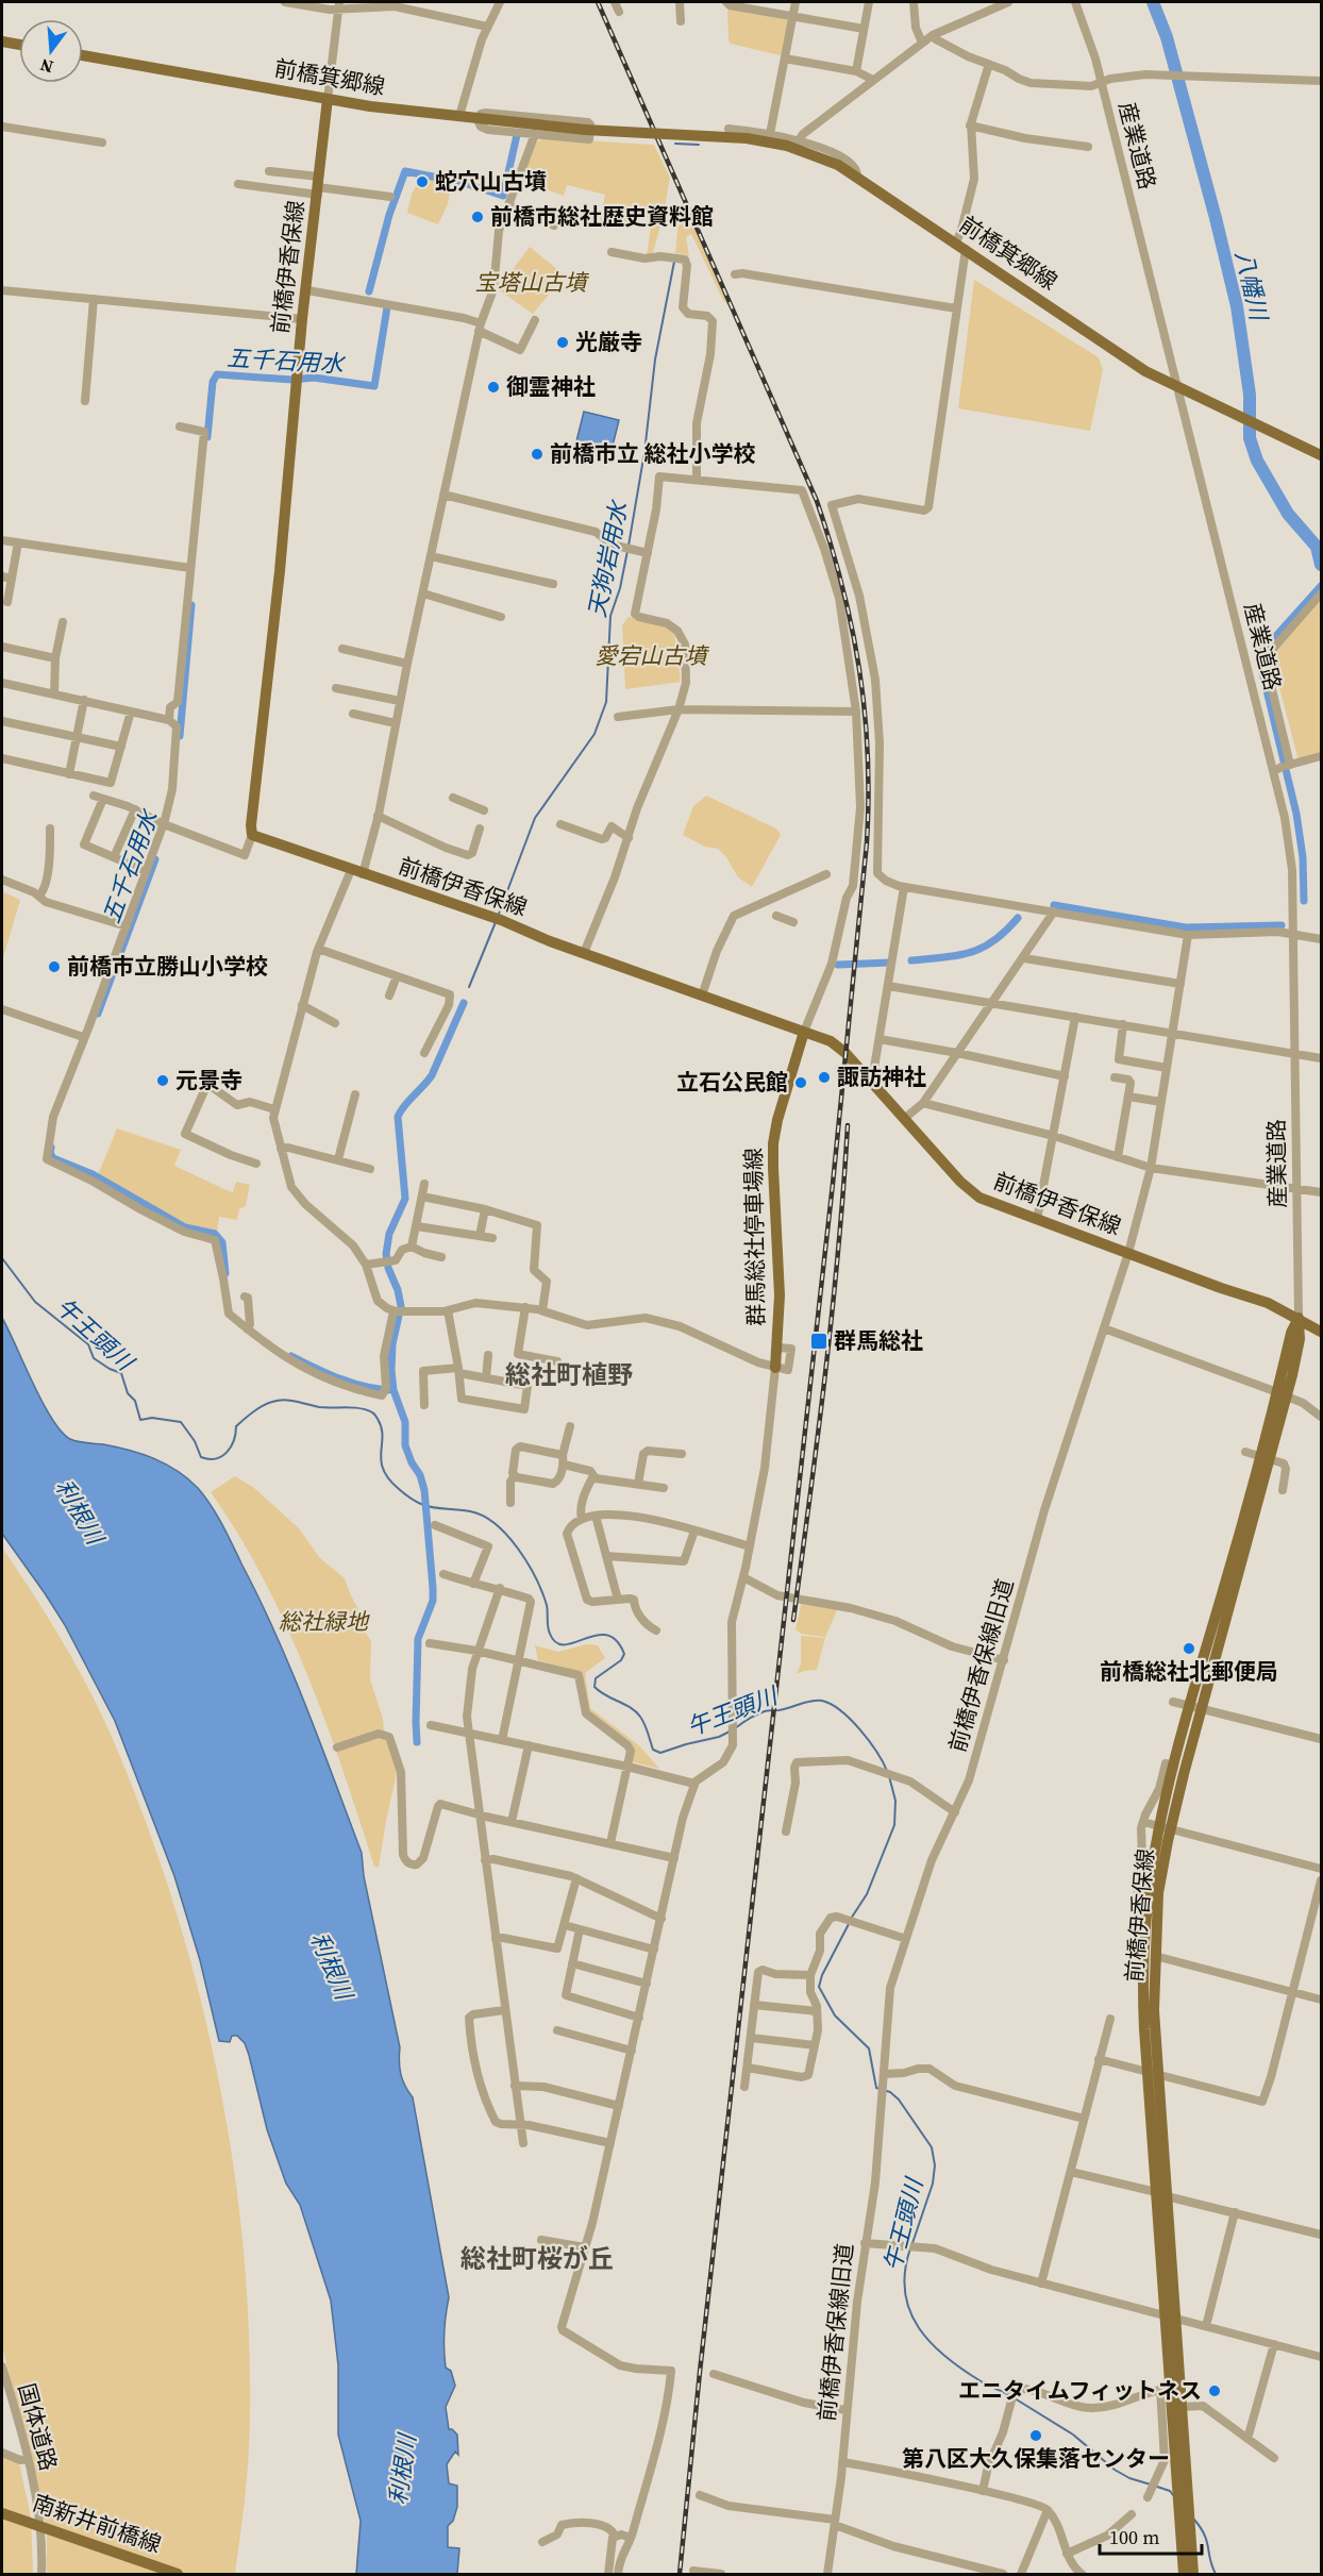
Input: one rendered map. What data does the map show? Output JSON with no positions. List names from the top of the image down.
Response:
{
  "streets": {
    "main road": [
      "前橋箕郷線",
      "前橋伊香保線",
      "群馬総社停車場線",
      "南新井前橋線"
    ],
    "street": ["産業道路", "前橋伊香保線旧道", "国体道路"]
  },
  "crossings": [
    ["前橋箕郷線", "産業道路"],
    ["前橋箕郷線", "前橋伊香保線"],
    ["産業道路", "前橋伊香保線"],
    ["前橋伊香保線", "群馬総社停車場線"],
    ["前橋伊香保線", "前橋伊香保線旧道"]
  ],
  "districts": ["総社町植野", "総社町桜が丘"],
  "water": [
    "八幡川",
    "五千石用水",
    "天狗岩用水",
    "午王頭川",
    "利根川"
  ],
  "parks": ["宝塔山古墳", "愛宕山古墳", "総社緑地"],
  "places": {
    "other": [
      "蛇穴山古墳",
      "前橋市総社歴史資料館",
      "光厳寺",
      "御霊神社",
      "前橋市立 総社小学校",
      "前橋市立勝山小学校",
      "諏訪神社",
      "元景寺",
      "立石公民館",
      "前橋総社北郵便局",
      "エニタイムフィットネス",
      "第八区大久保集落センター"
    ],
    "transit": ["群馬総社"]
  },
  "scale_bar": "100 m",
  "north": "bottom"
}
